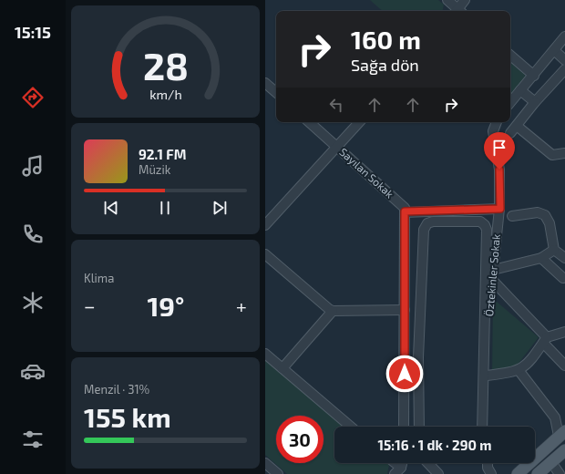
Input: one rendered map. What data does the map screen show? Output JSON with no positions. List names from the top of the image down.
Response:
{
  "streets": {
    "street": ["Sayılan Sokak", "Öztekinler Sokak"]
  },
  "page": {
    "tabs": "15:15",
    "turn": ["160 m", "Sağa dön"],
    "song": ["92.1 FM", "Müzik"],
    "tile": [
      "Klima",
      ["Menzil · 31%", "155 km"]
    ],
    "heat": ["−", "19°", "+"],
    "limit": "30",
    "trip": "15:16 · 1 dk · 290 m",
    "gauge": ["28", "km/h"]
  }
}
